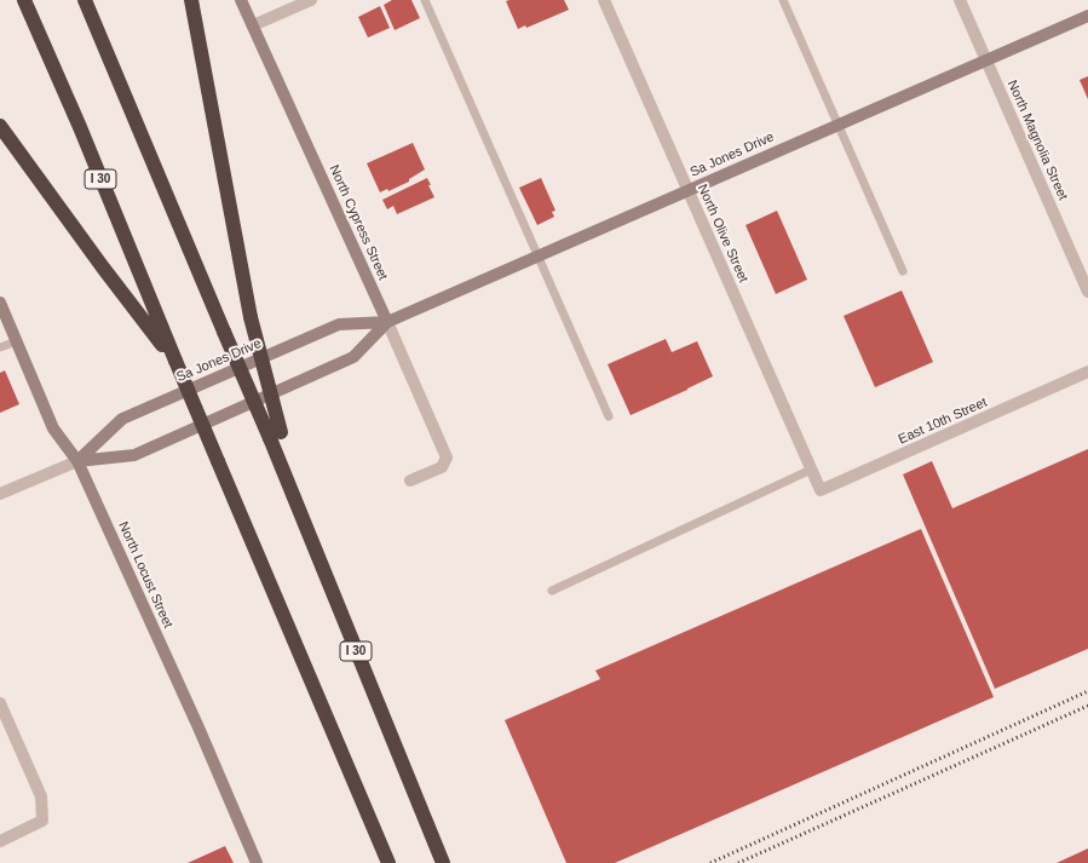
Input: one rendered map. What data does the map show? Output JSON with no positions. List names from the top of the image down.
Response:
{
  "streets": {
    "highway": ["I 30"],
    "main road": ["Sa Jones Drive", "North Cypress Street", "North Locust Street"],
    "street": ["North Magnolia Street", "North Olive Street", "East 10th Street"]
  },
  "crossings": [
    ["North Magnolia Street", "Sa Jones Drive"],
    ["Sa Jones Drive", "North Cypress Street"],
    ["Sa Jones Drive", "North Olive Street"],
    ["Sa Jones Drive", "North Locust Street"],
    ["North Olive Street", "East 10th Street"]
  ]
}
